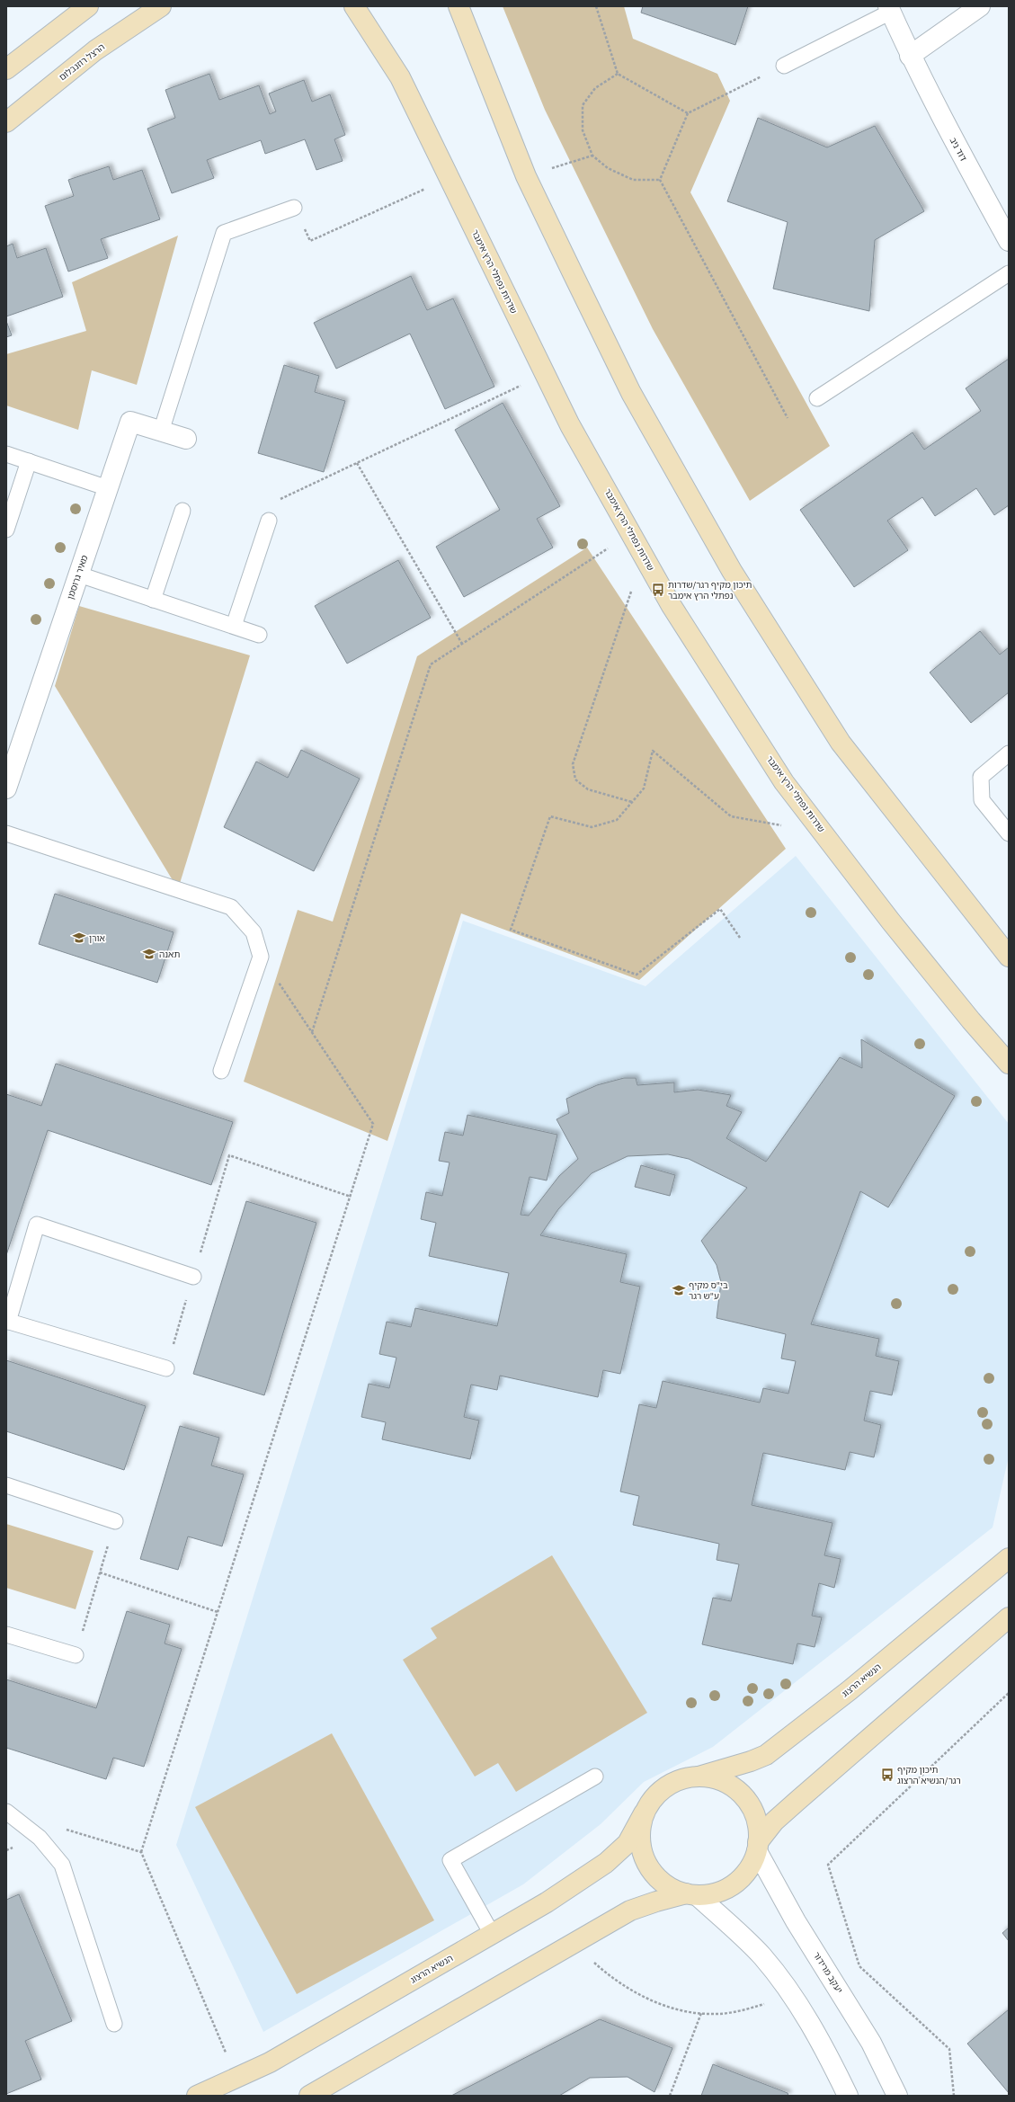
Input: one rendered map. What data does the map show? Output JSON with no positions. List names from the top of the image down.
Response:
{
  "streets": {
    "street": [
      "הרצל רוזנבלום",
      "דוד ניב",
      "שדרות נפתלי הרץ אימבר",
      "מאיר גרוסמן",
      "הנשיא הרצוג",
      "יעקב מרידור"
    ]
  },
  "crossings": [
    ["הנשיא הרצוג", "יעקב מרידור"]
  ],
  "places": {
    "bus stop": ["תיכון מקיף רגר/שדרות נפתלי הרץ אימבר", "תיכון מקיף רגר/הנשיא הרצוג"],
    "school or university": ["אורן", "תאנה", "בי\"ס מקיף ע\"ש רגר"]
  }
}
